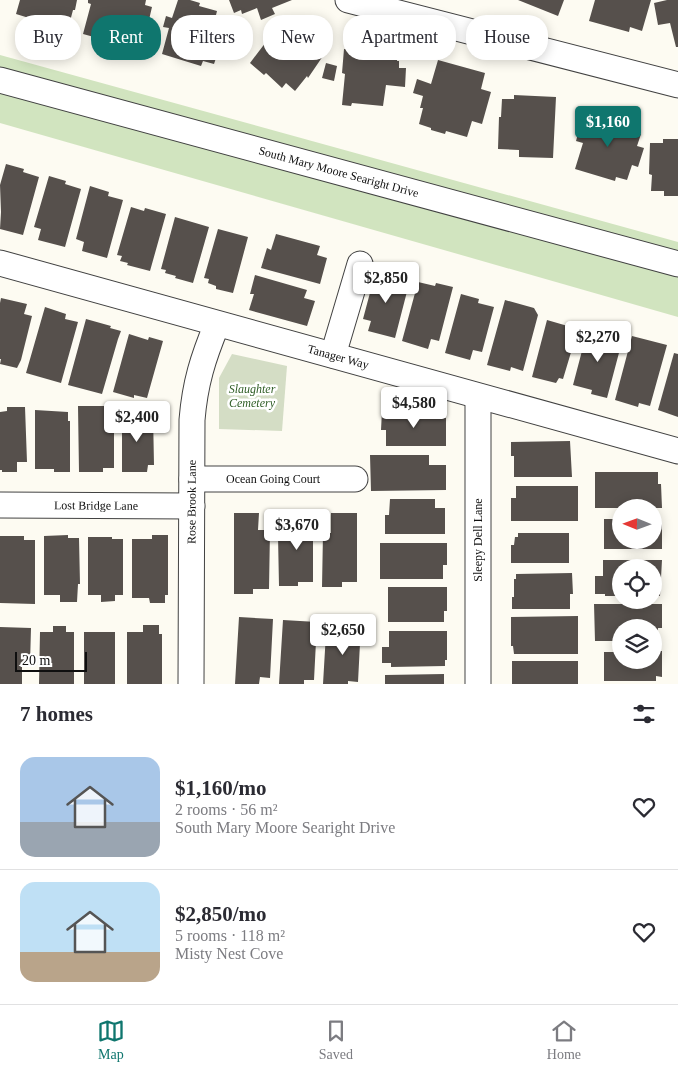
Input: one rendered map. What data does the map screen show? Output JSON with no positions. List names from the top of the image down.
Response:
{
  "streets": {
    "street": [
      "South Mary Moore Searight Drive",
      "Tanager Way",
      "Ocean Going Court",
      "Rose Brook Lane",
      "Lost Bridge Lane",
      "Sleepy Dell Lane"
    ]
  },
  "crossings": [
    ["Tanager Way", "Rose Brook Lane"],
    ["Tanager Way", "Sleepy Dell Lane"],
    ["Ocean Going Court", "Rose Brook Lane"],
    ["Rose Brook Lane", "Lost Bridge Lane"]
  ],
  "parks": ["Slaughter Cemetery"],
  "scale_bar": "20 m",
  "north": "left",
  "page": {
    "chip": [
      "Buy",
      "Rent",
      "Filters",
      "New",
      "Apartment",
      "House"
    ],
    "price": [
      "$1,160",
      "$2,850",
      "$2,270",
      "$4,580",
      "$2,400",
      "$3,670",
      "$2,650"
    ],
    "scale": "20 m",
    "heading": "7 homes",
    "list": [
      {
        "name": "$1,160/mo",
        "note": "2 rooms · 56 m² · South Mary Moore Searight Drive"
      },
      {
        "name": "$2,850/mo",
        "note": "5 rooms · 118 m² · Misty Nest Cove"
      }
    ],
    "tabs": ["Map", "Saved", "Home"]
  }
}
